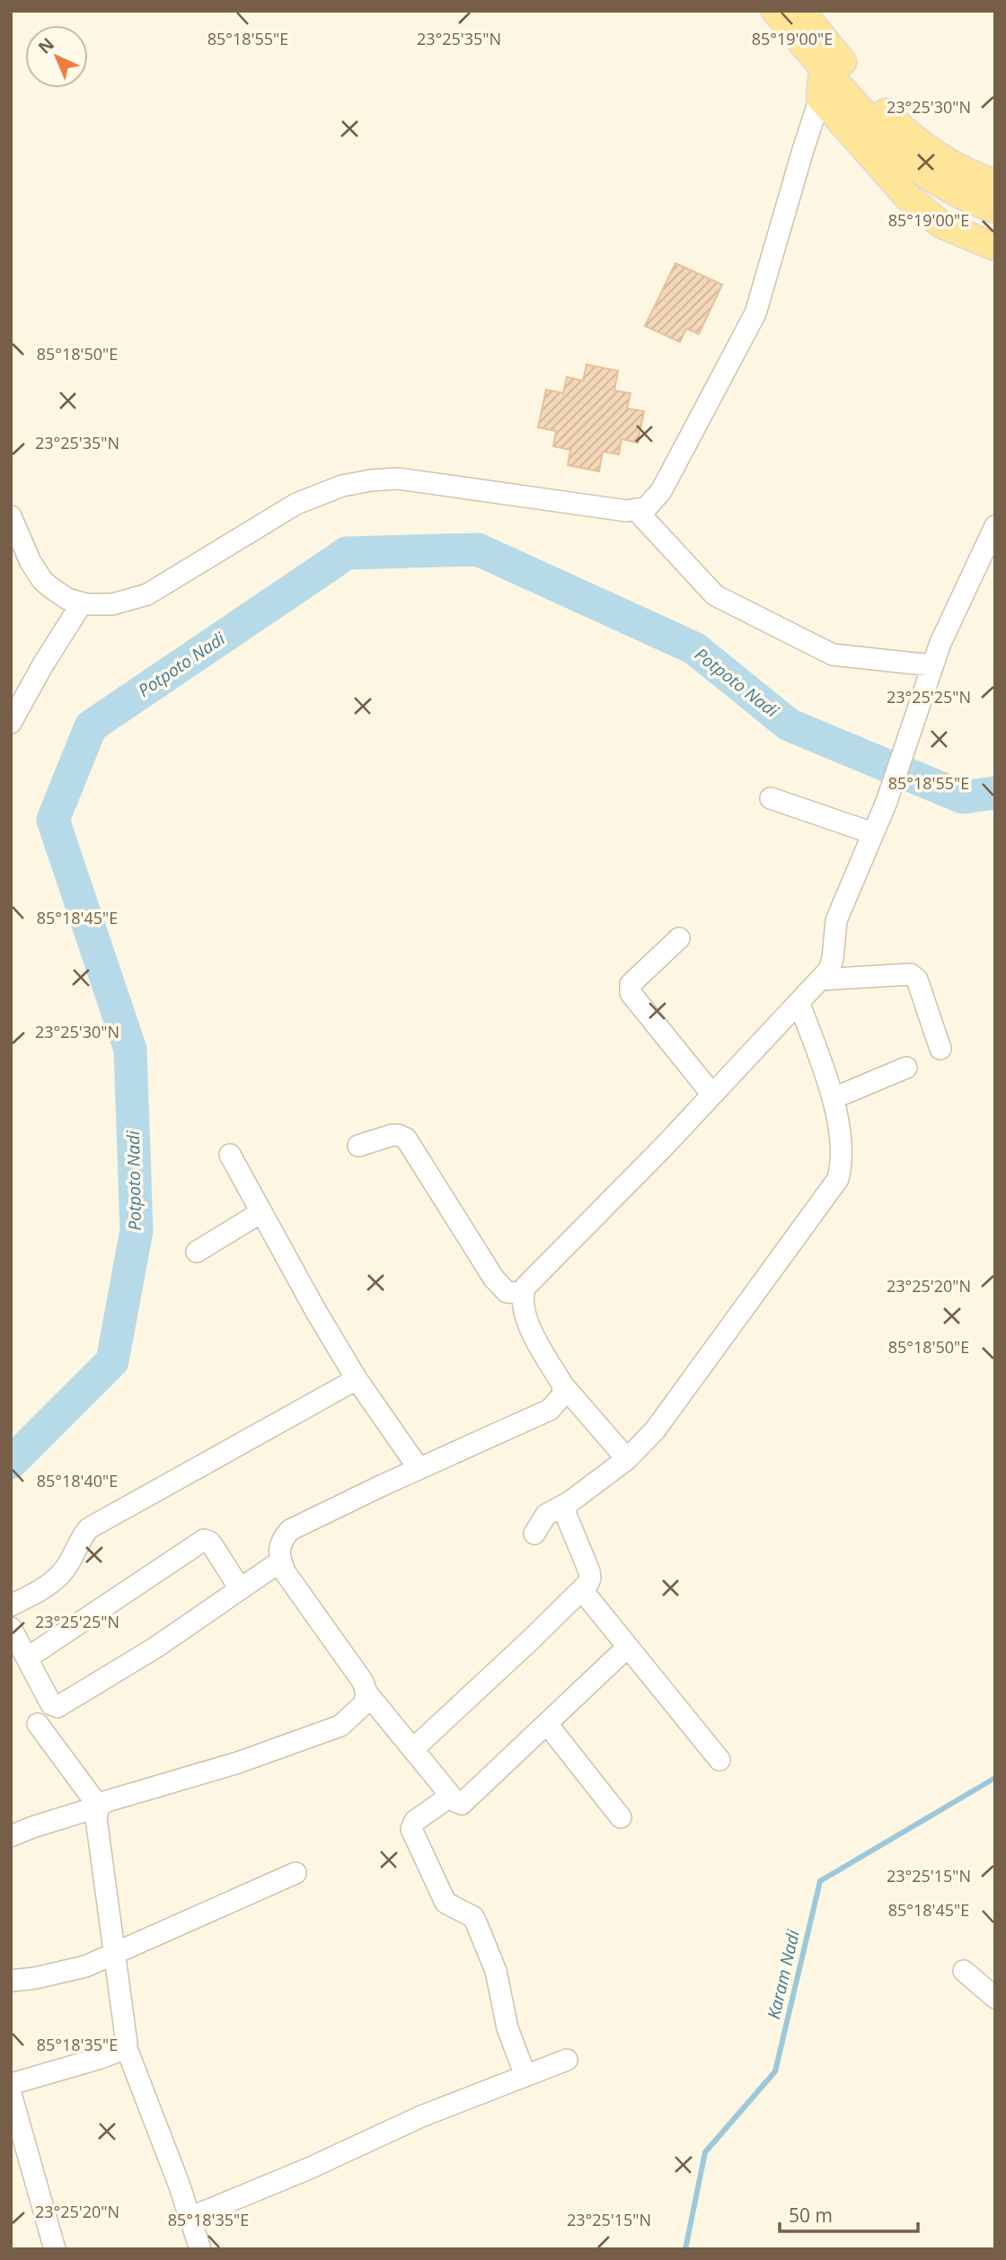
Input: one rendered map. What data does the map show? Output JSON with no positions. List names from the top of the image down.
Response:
{
  "water": ["Potpoto Nadi", "Karam Nadi"],
  "scale_bar": "50 m",
  "north": "top left",
  "coordinates": [
    "23°25'35\"N",
    "85°18'55\"E",
    "85°19'00\"E",
    "23°25'30\"N",
    "85°18'50\"E",
    "23°25'25\"N",
    "85°18'45\"E",
    "23°25'20\"N",
    "85°18'40\"E",
    "23°25'15\"N",
    "85°18'35\"E"
  ]
}
